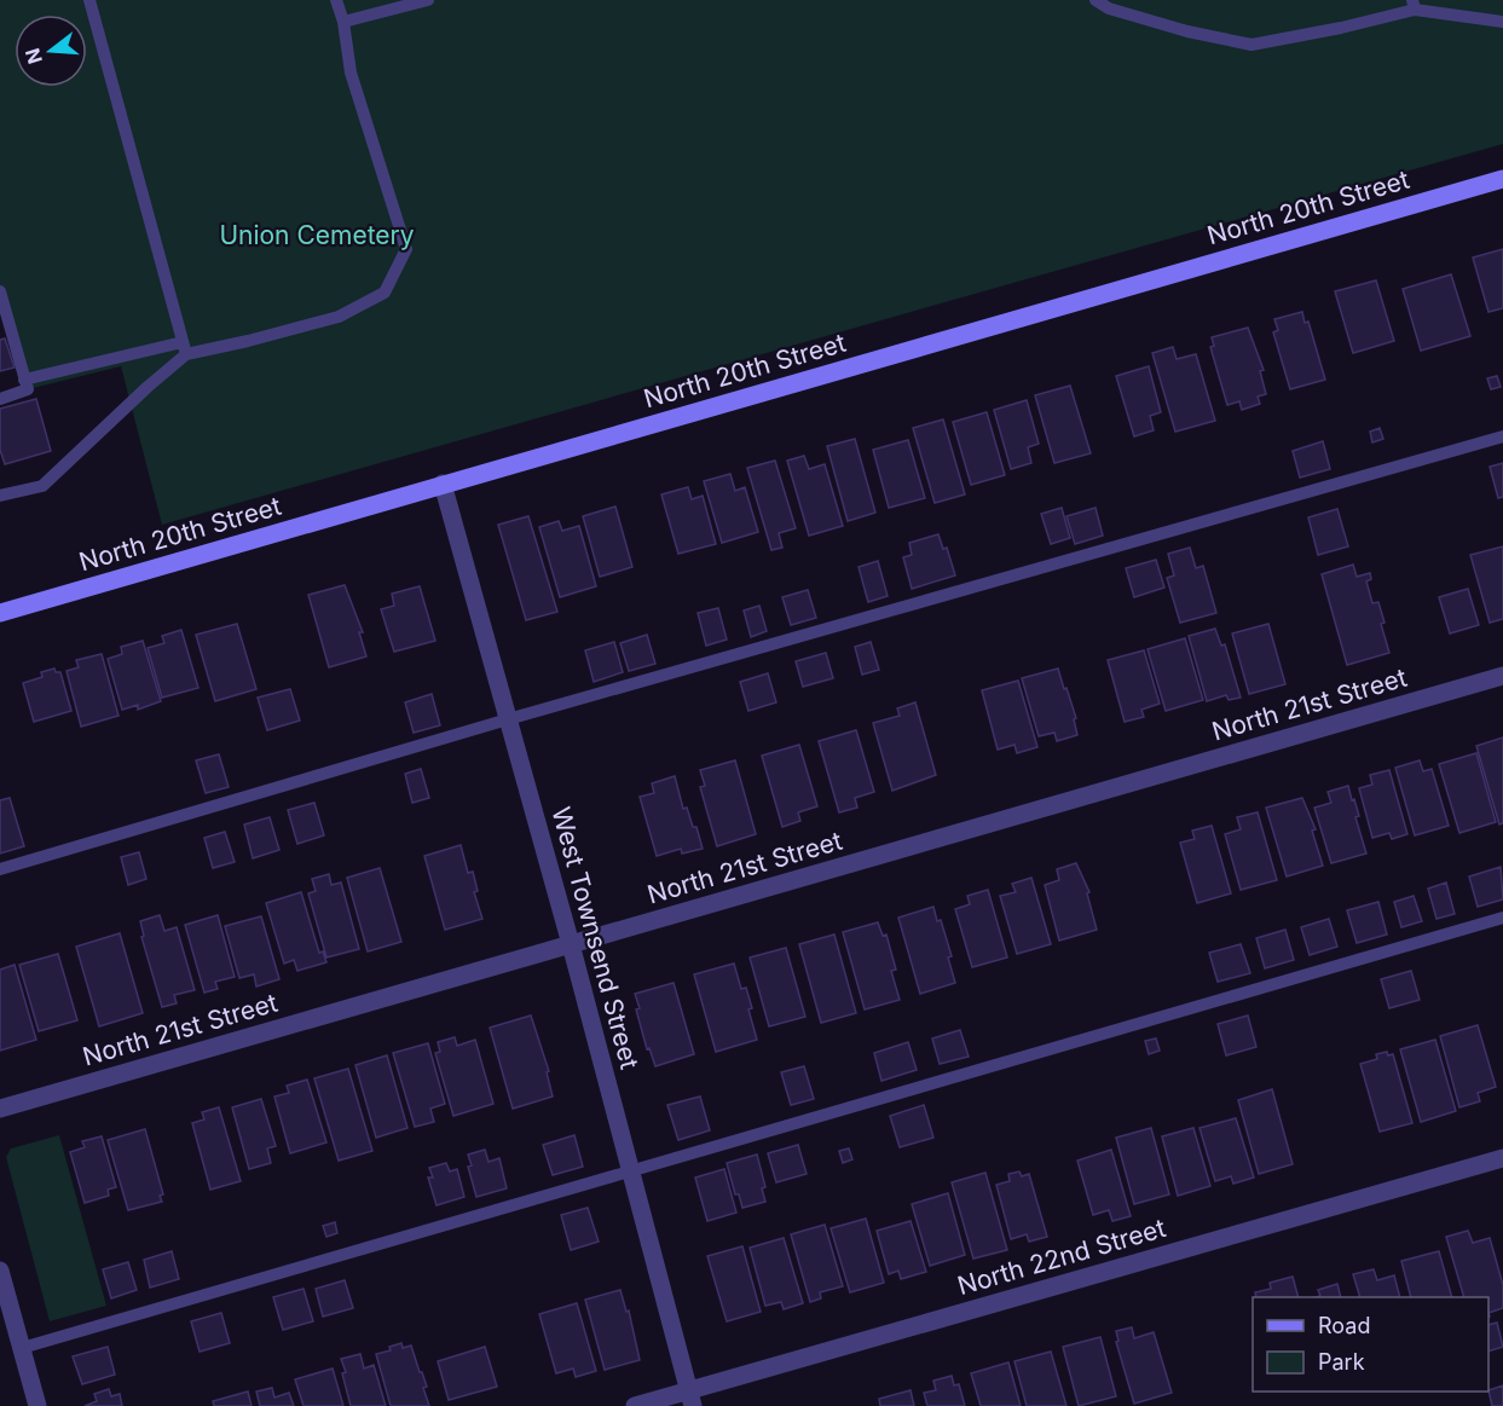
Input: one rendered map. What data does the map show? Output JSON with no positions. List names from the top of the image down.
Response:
{
  "streets": {
    "main road": ["North 20th Street"],
    "street": ["North 21st Street", "West Townsend Street", "North 22nd Street"]
  },
  "crossings": [
    ["North 20th Street", "West Townsend Street"],
    ["North 21st Street", "West Townsend Street"],
    ["West Townsend Street", "North 22nd Street"]
  ],
  "parks": ["Union Cemetery"],
  "legend": ["Road", "Park"],
  "north": "left"
}
